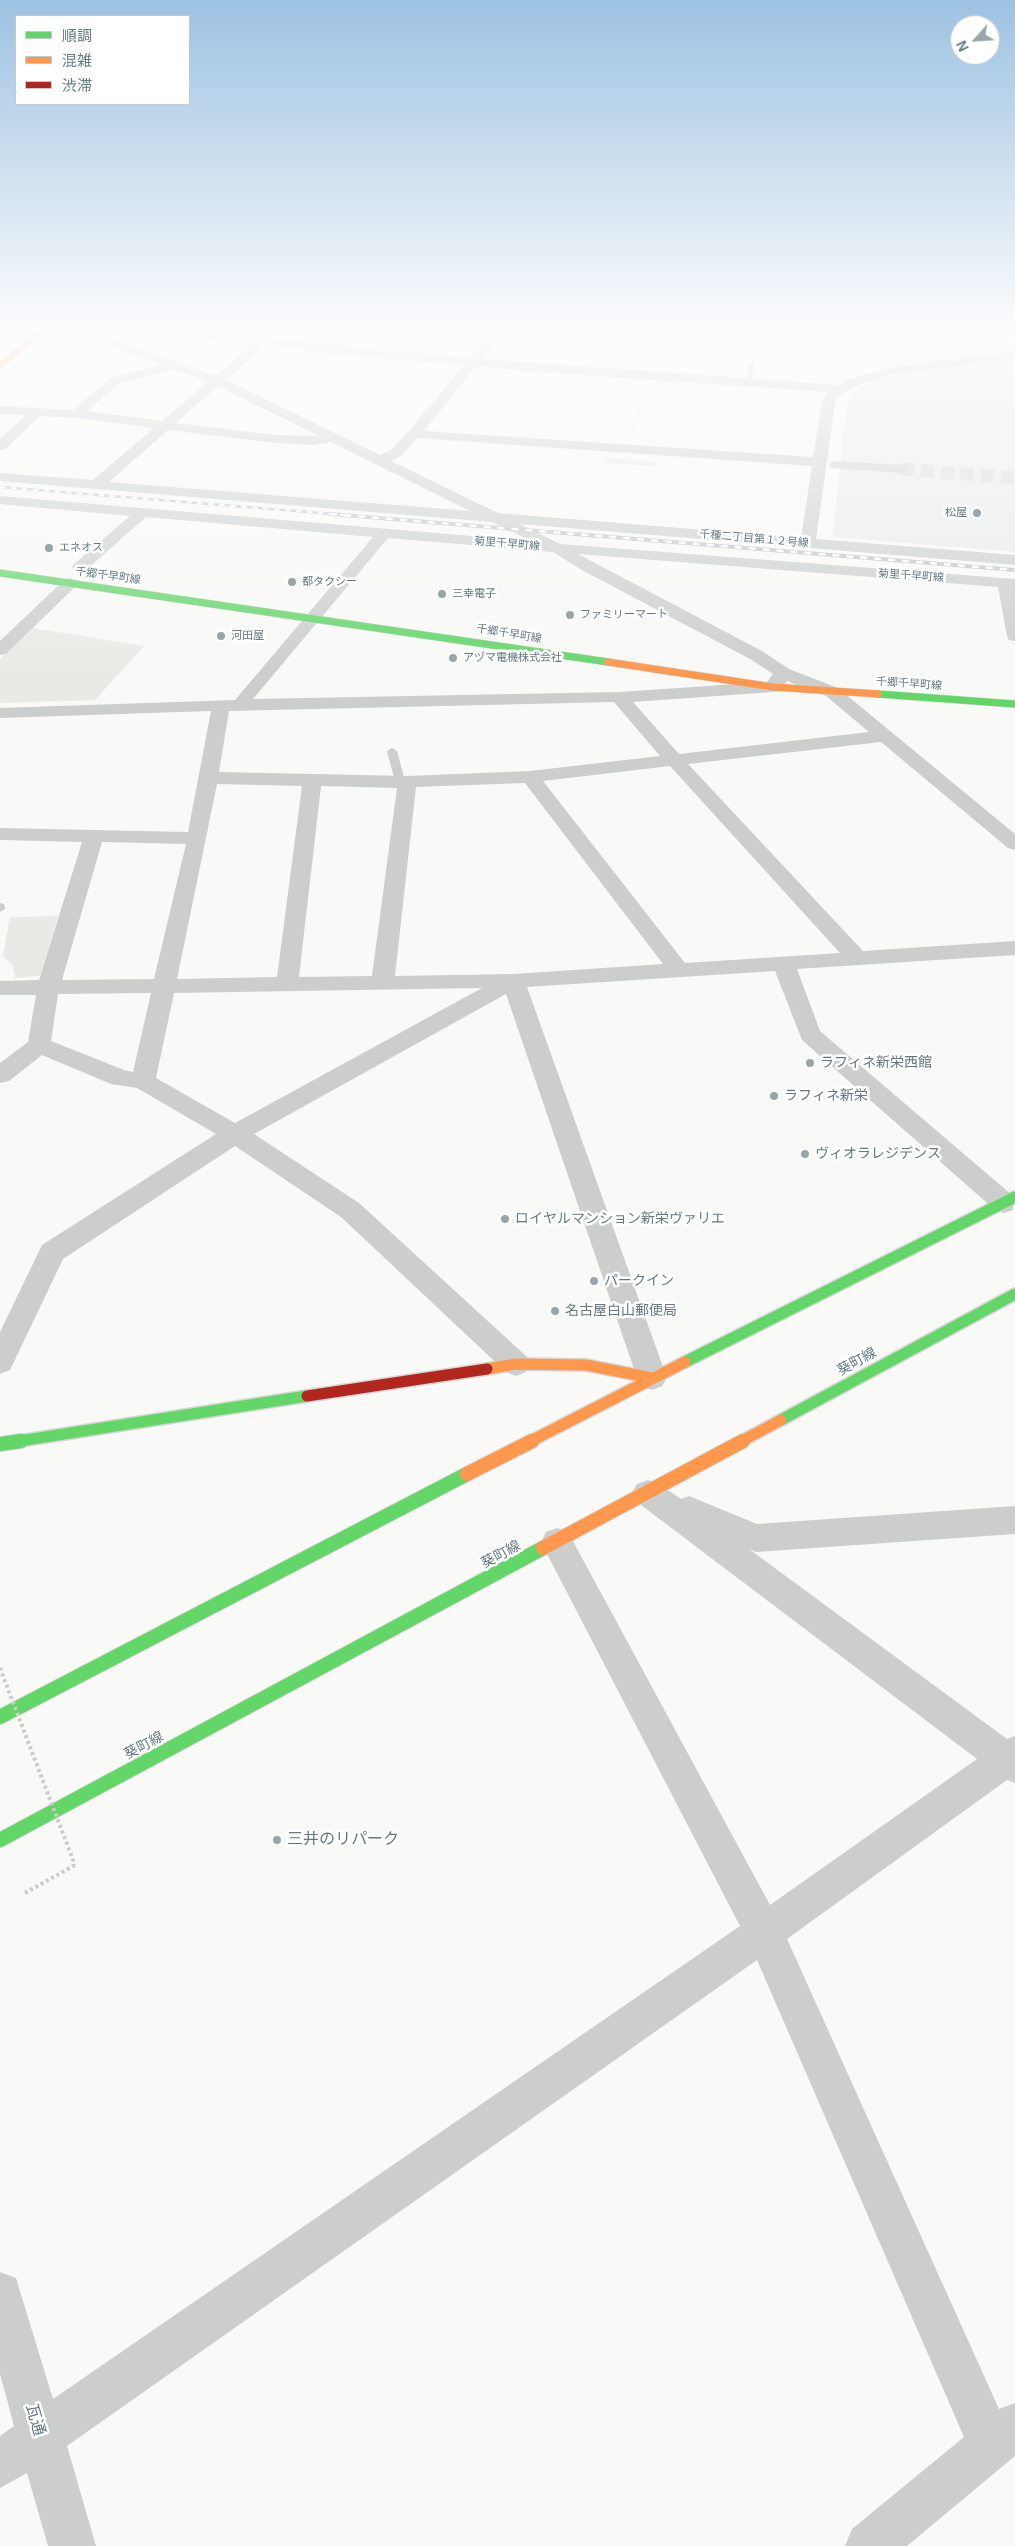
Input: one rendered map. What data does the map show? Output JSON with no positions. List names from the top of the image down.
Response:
{
  "streets": {
    "main road": ["千郷千早町線", "葵町線"],
    "street": ["千種二丁目第１２号線", "菊里千早町線", "瓦通"]
  },
  "places": [
    "松屋",
    "エネオス",
    "都タクシー",
    "三幸電子",
    "ファミリーマート",
    "河田屋",
    "アヅマ電機株式会社",
    "ラフィネ新栄西館",
    "ラフィネ新栄",
    "ヴィオラレジデンス",
    "ロイヤルマンション新栄ヴァリエ",
    "パークイン",
    "名古屋白山郵便局",
    "三井のリパーク"
  ],
  "legend": ["順調", "混雑", "渋滞"],
  "north": "bottom left"
}
